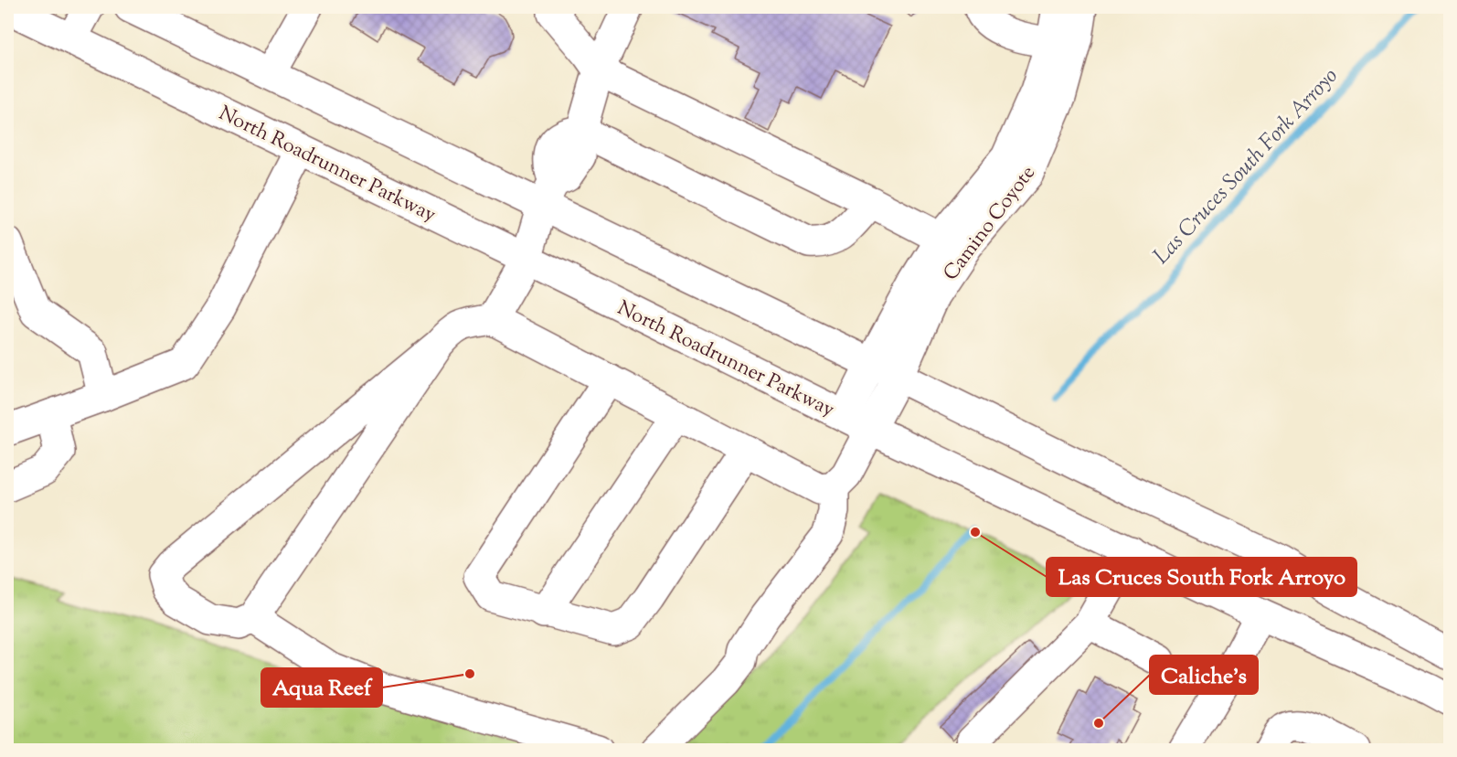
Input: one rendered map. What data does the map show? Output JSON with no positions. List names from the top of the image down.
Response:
{
  "streets": {
    "main road": ["North Roadrunner Parkway", "Camino Coyote"]
  },
  "crossings": [
    ["North Roadrunner Parkway", "Camino Coyote"]
  ],
  "water": ["Las Cruces South Fork Arroyo"],
  "places": ["Las Cruces South Fork Arroyo", "Aqua Reef", "Caliche's"]
}
